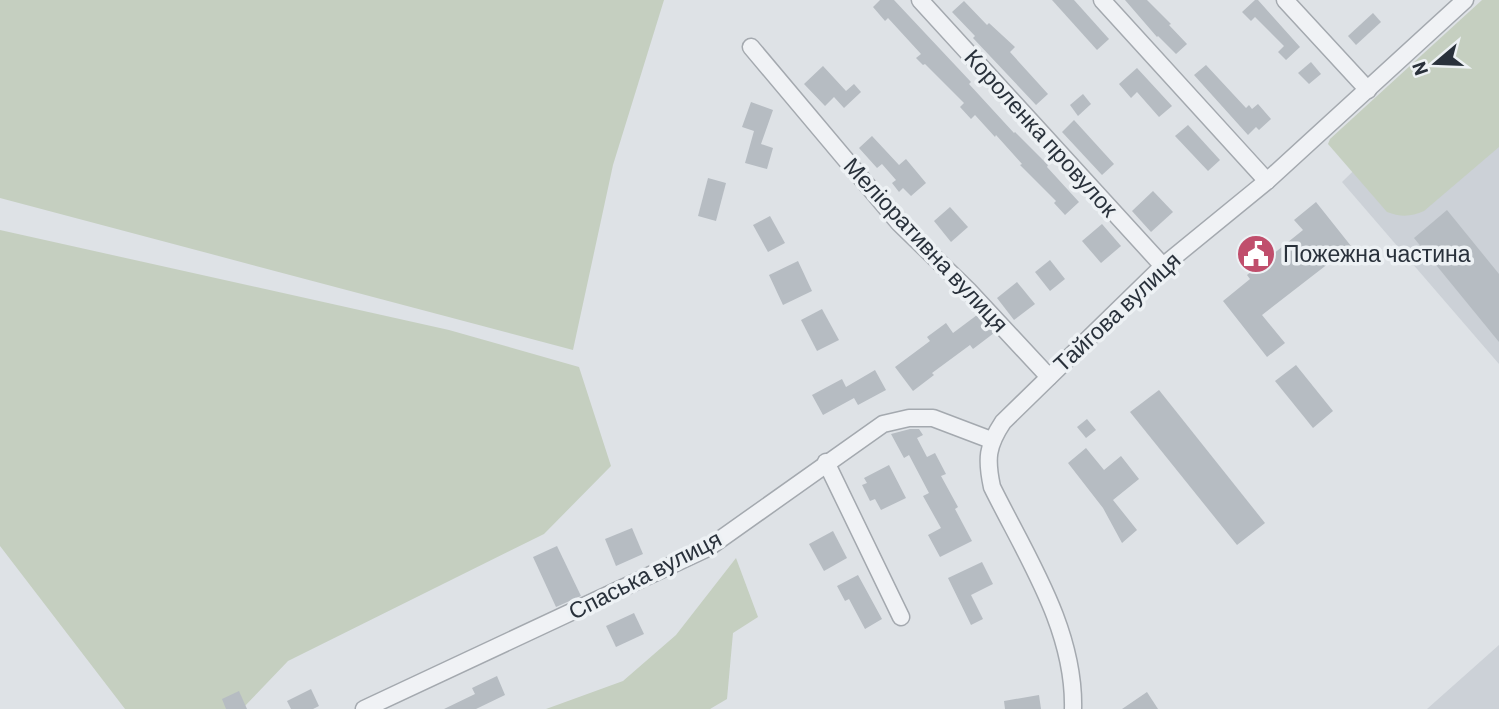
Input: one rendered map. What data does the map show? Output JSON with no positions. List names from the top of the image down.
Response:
{
  "streets": {
    "street": [
      "Короленка провулок",
      "Меліоративна вулиця",
      "Тайгова вулиця",
      "Спаська вулиця"
    ]
  },
  "crossings": [
    ["Короленка провулок", "Тайгова вулиця"],
    ["Меліоративна вулиця", "Тайгова вулиця"],
    ["Тайгова вулиця", "Спаська вулиця"]
  ],
  "places": {
    "public building": ["Пожежна частина"]
  },
  "north": "left"
}
